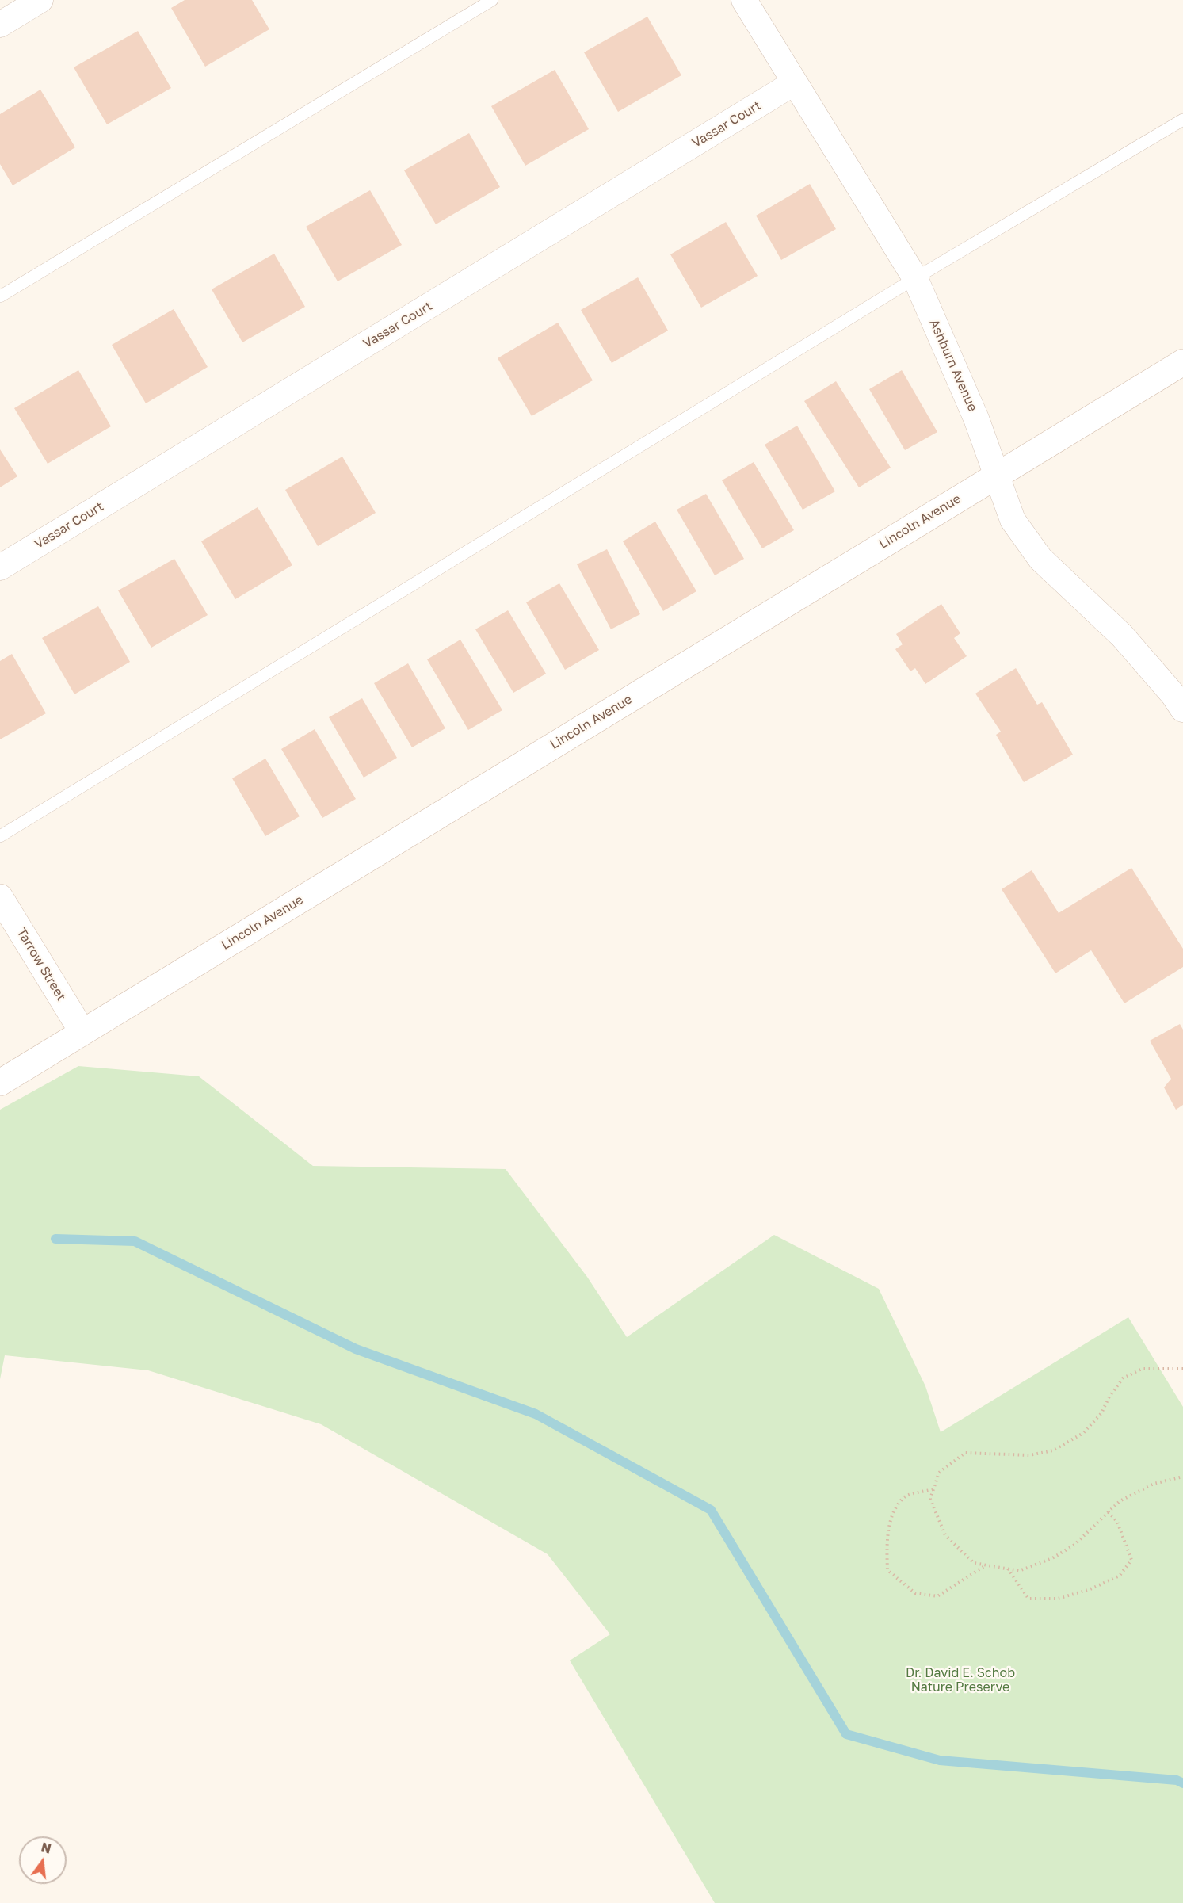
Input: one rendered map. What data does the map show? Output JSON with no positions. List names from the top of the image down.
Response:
{
  "streets": {
    "street": [
      "Vassar Court",
      "Ashburn Avenue",
      "Lincoln Avenue",
      "Tarrow Street"
    ]
  },
  "crossings": [
    ["Vassar Court", "Ashburn Avenue"],
    ["Ashburn Avenue", "Lincoln Avenue"],
    ["Lincoln Avenue", "Tarrow Street"]
  ],
  "parks": ["Dr. David E. Schob Nature Preserve"],
  "north": "top"
}
